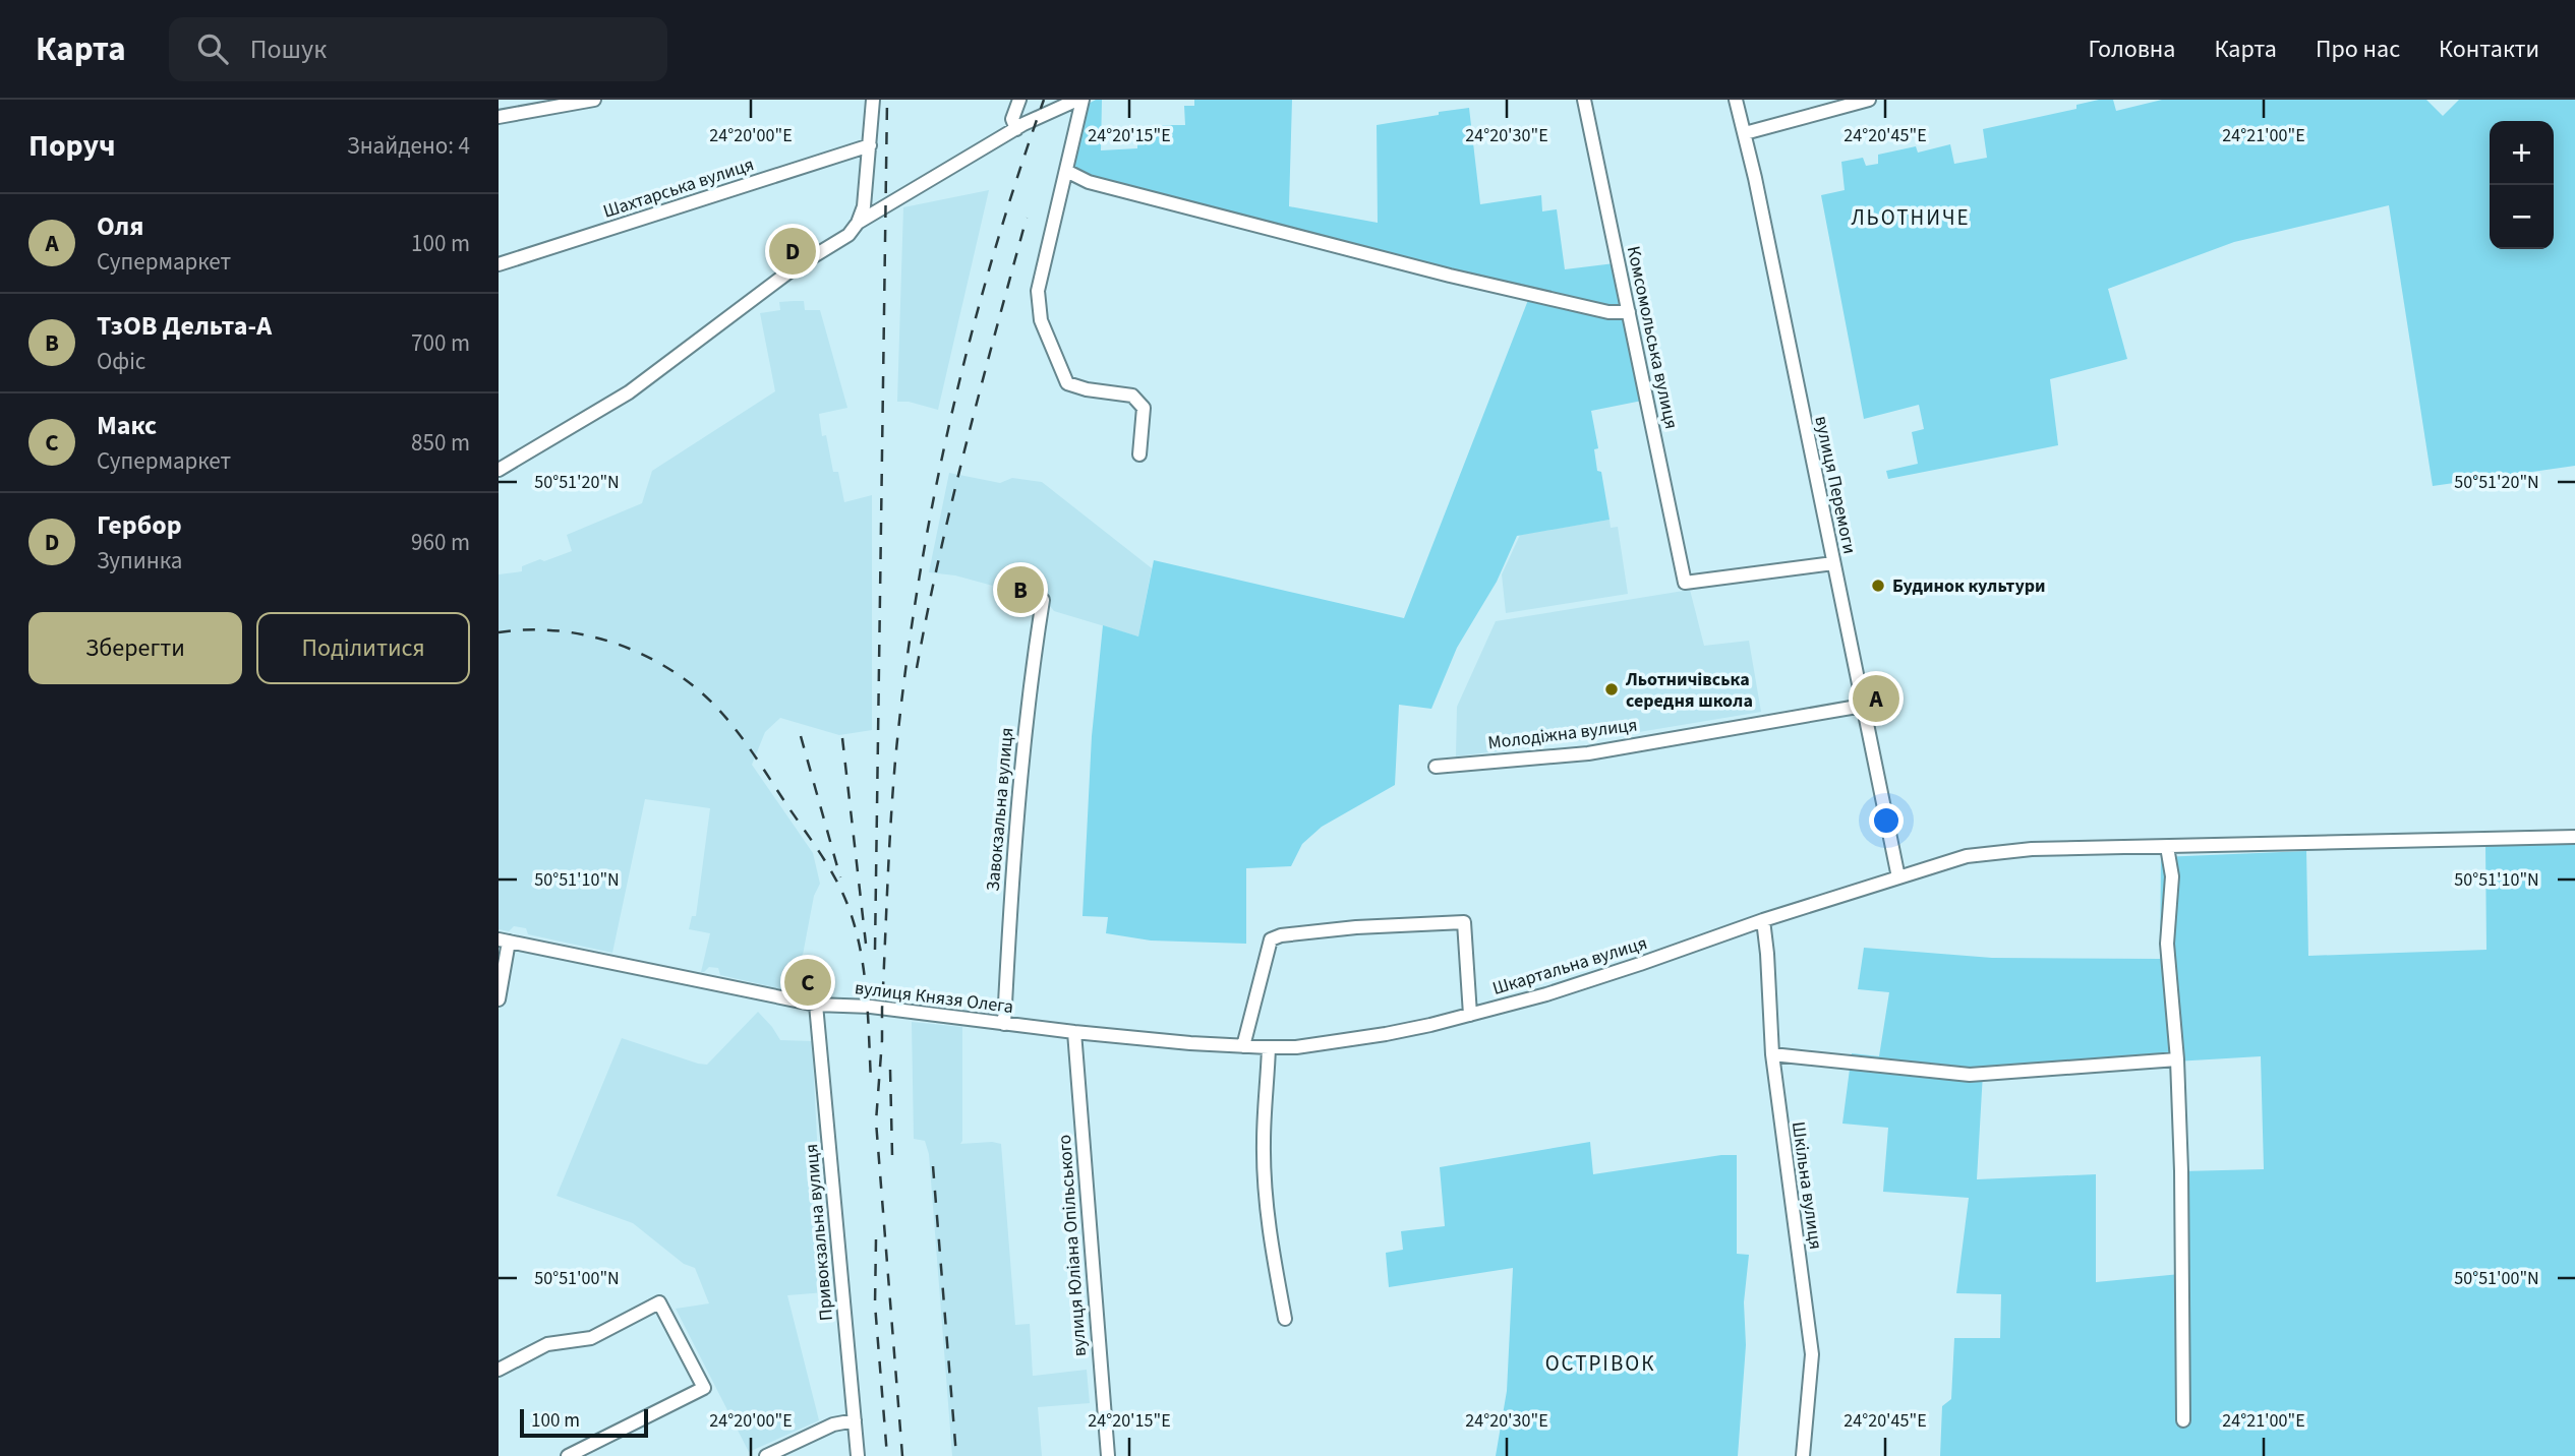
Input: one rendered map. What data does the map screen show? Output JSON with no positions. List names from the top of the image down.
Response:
{
  "streets": {
    "street": [
      "Шахтарська вулиця",
      "Комсомольська вулиця",
      "вулиця Перемоги",
      "Молодіжна вулиця",
      "Завокзальна вулиця",
      "Шкартальна вулиця",
      "вулиця Князя Олега",
      "Шкільна вулиця",
      "Привокзальна вулиця",
      "вулиця Юліана Опільського"
    ]
  },
  "crossings": [
    ["Комсомольська вулиця", "вулиця Перемоги"],
    ["вулиця Перемоги", "Молодіжна вулиця"],
    ["вулиця Перемоги", "Шкартальна вулиця"],
    ["Завокзальна вулиця", "вулиця Князя Олега"],
    ["Шкартальна вулиця", "вулиця Князя Олега"],
    ["Шкартальна вулиця", "Шкільна вулиця"],
    ["вулиця Князя Олега", "Привокзальна вулиця"],
    ["вулиця Князя Олега", "вулиця Юліана Опільського"]
  ],
  "districts": ["ЛЬОТНИЧЕ", "ОСТРІВОК"],
  "places": ["Будинок культури", "Льотничівська середня школа"],
  "scale_bar": "100 m",
  "page": {
    "header": "Карта",
    "search": "Пошук",
    "nav": [
      "Головна",
      "Карта",
      "Про нас",
      "Контакти"
    ],
    "heading": ["Поруч", "Знайдено: 4"],
    "map_buttons": ["+", "−"],
    "list": [
      {
        "mark": "A",
        "name": "Оля",
        "note": "Супермаркет",
        "value": "100 m"
      },
      {
        "mark": "B",
        "name": "ТзОВ Дельта-А",
        "note": "Офіс",
        "value": "700 m"
      },
      {
        "mark": "C",
        "name": "Макс",
        "note": "Супермаркет",
        "value": "850 m"
      },
      {
        "mark": "D",
        "name": "Гербор",
        "note": "Зупинка",
        "value": "960 m"
      }
    ],
    "pins": [
      "D",
      "B",
      "A",
      "C"
    ],
    "buttons": ["Зберегти", "Поділитися"],
    "scale": "100 m"
  },
  "coordinates": [
    "24°20'00\"E",
    "24°20'15\"E",
    "24°20'30\"E",
    "24°20'45\"E",
    "24°21'00\"E",
    "50°51'20\"N",
    "50°51'10\"N",
    "50°51'00\"N"
  ]
}
